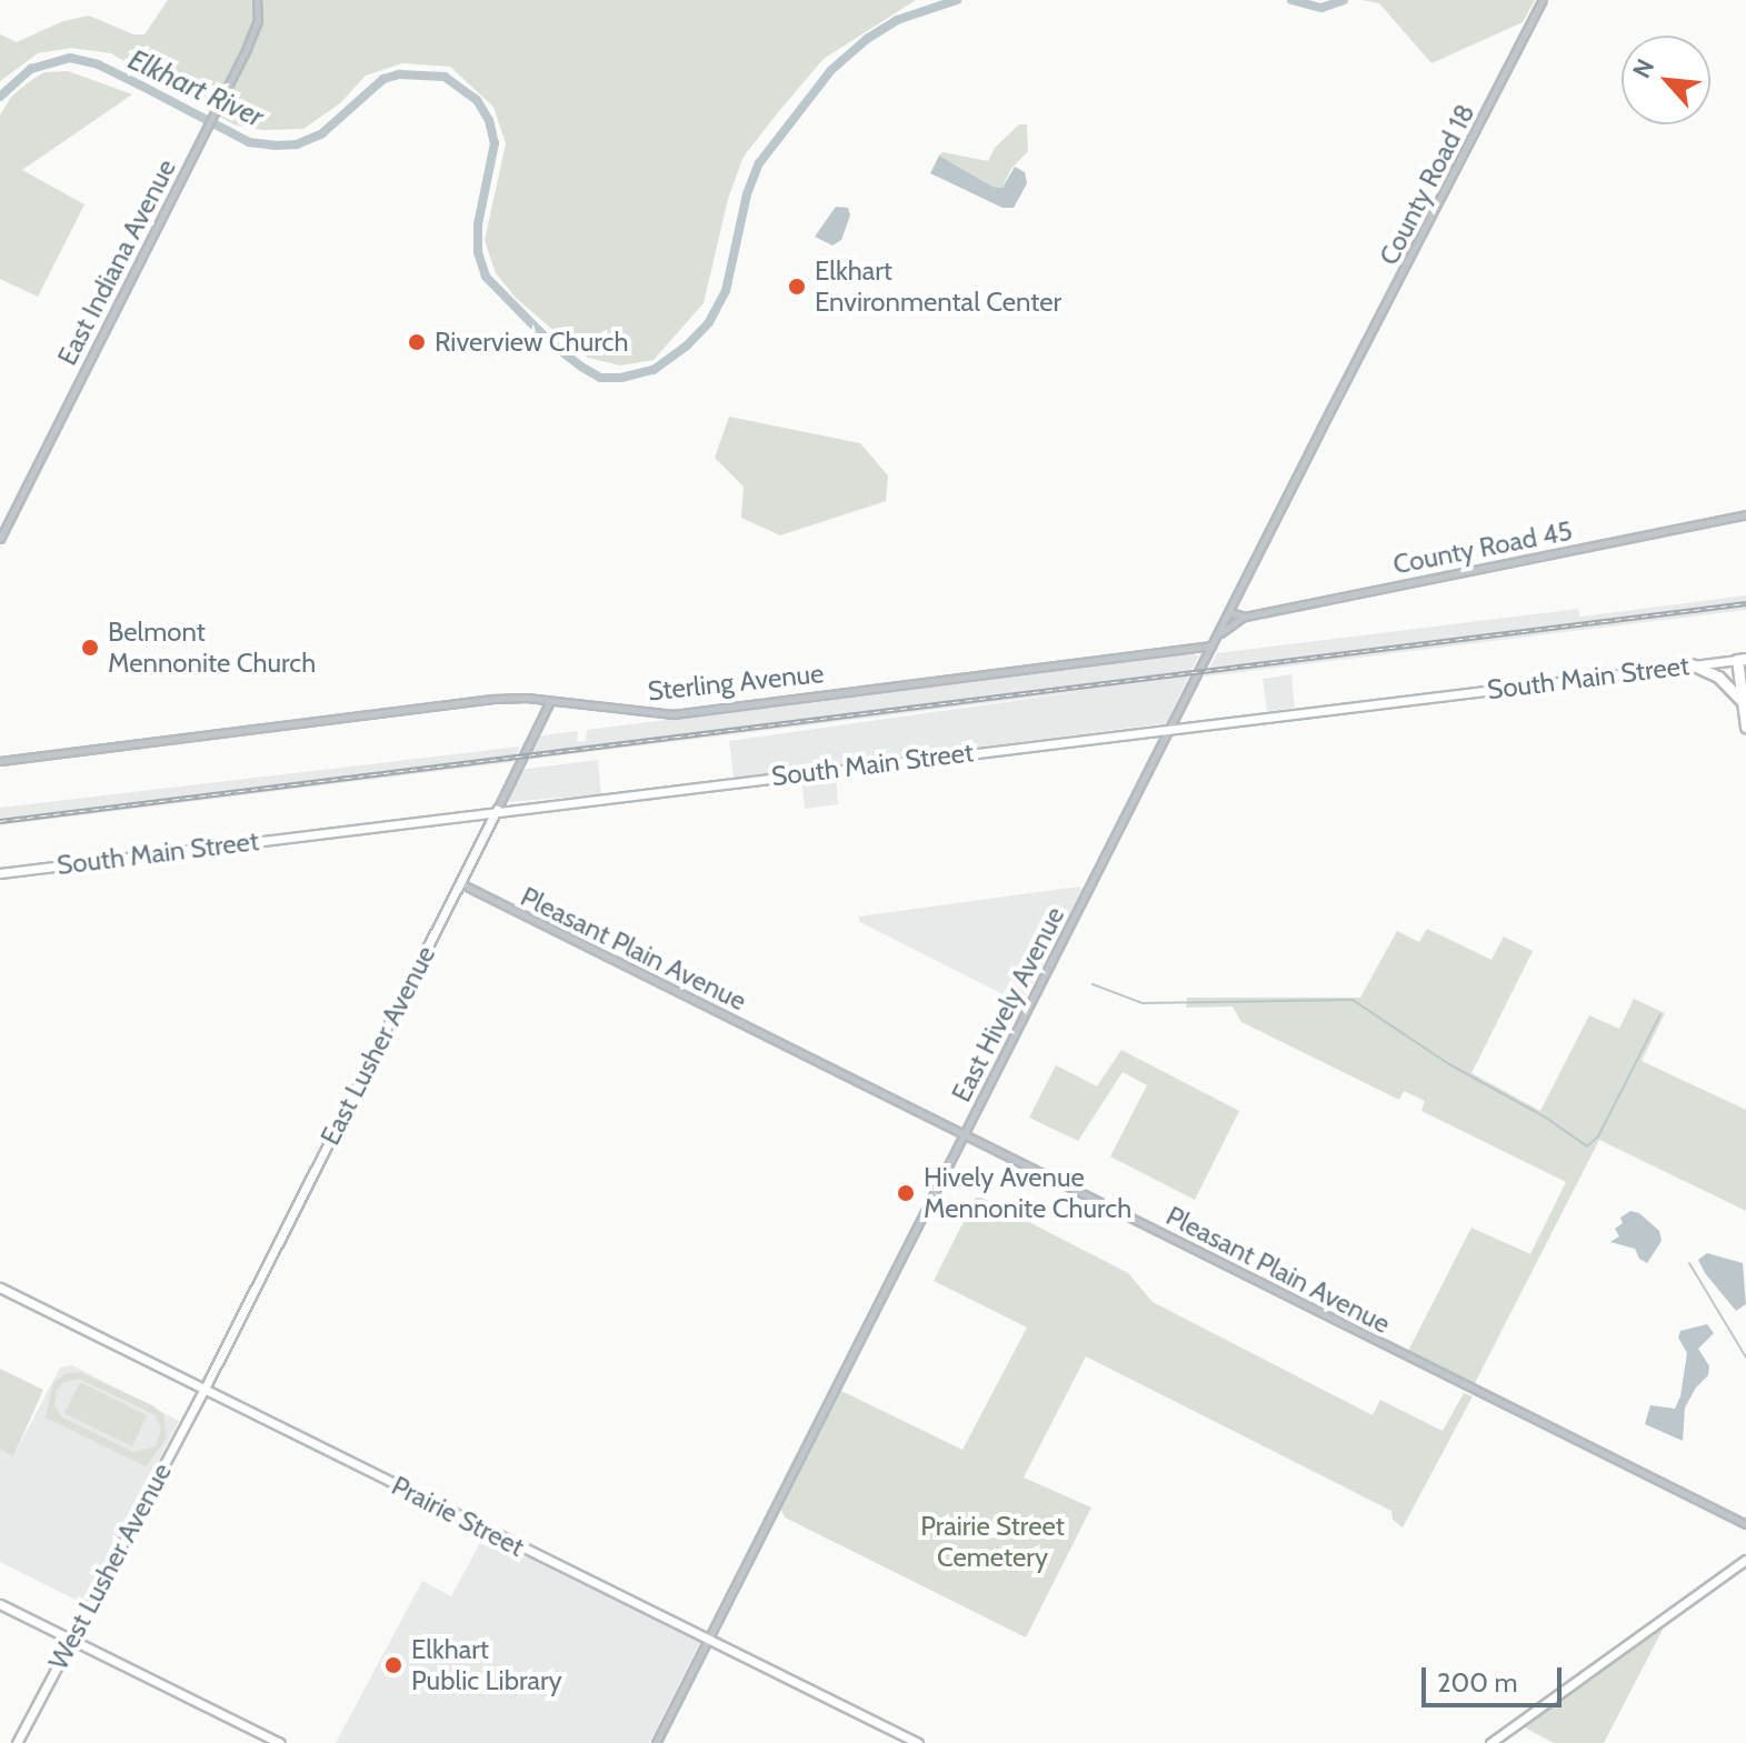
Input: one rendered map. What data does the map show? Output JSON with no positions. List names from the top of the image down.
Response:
{
  "streets": {
    "main road": [
      "South Main Street",
      "East Lusher Avenue",
      "Prairie Street",
      "West Lusher Avenue"
    ],
    "street": [
      "County Road 18",
      "East Indiana Avenue",
      "County Road 45",
      "Sterling Avenue",
      "Pleasant Plain Avenue",
      "East Hively Avenue"
    ]
  },
  "crossings": [
    ["County Road 18", "East Hively Avenue"],
    ["County Road 45", "East Hively Avenue"],
    ["South Main Street", "East Hively Avenue"],
    ["South Main Street", "East Lusher Avenue"],
    ["Sterling Avenue", "East Hively Avenue"],
    ["Sterling Avenue", "East Lusher Avenue"],
    ["Pleasant Plain Avenue", "East Hively Avenue"],
    ["Pleasant Plain Avenue", "East Lusher Avenue"],
    ["East Hively Avenue", "Prairie Street"],
    ["East Lusher Avenue", "Prairie Street"],
    ["East Lusher Avenue", "West Lusher Avenue"],
    ["Prairie Street", "West Lusher Avenue"]
  ],
  "water": ["Elkhart River"],
  "parks": ["Prairie Street Cemetery"],
  "places": [
    "Elkhart Environmental Center",
    "Riverview Church",
    "Belmont Mennonite Church",
    "Hively Avenue Mennonite Church",
    "Elkhart Public Library"
  ],
  "scale_bar": "200 m",
  "north": "top left"
}
